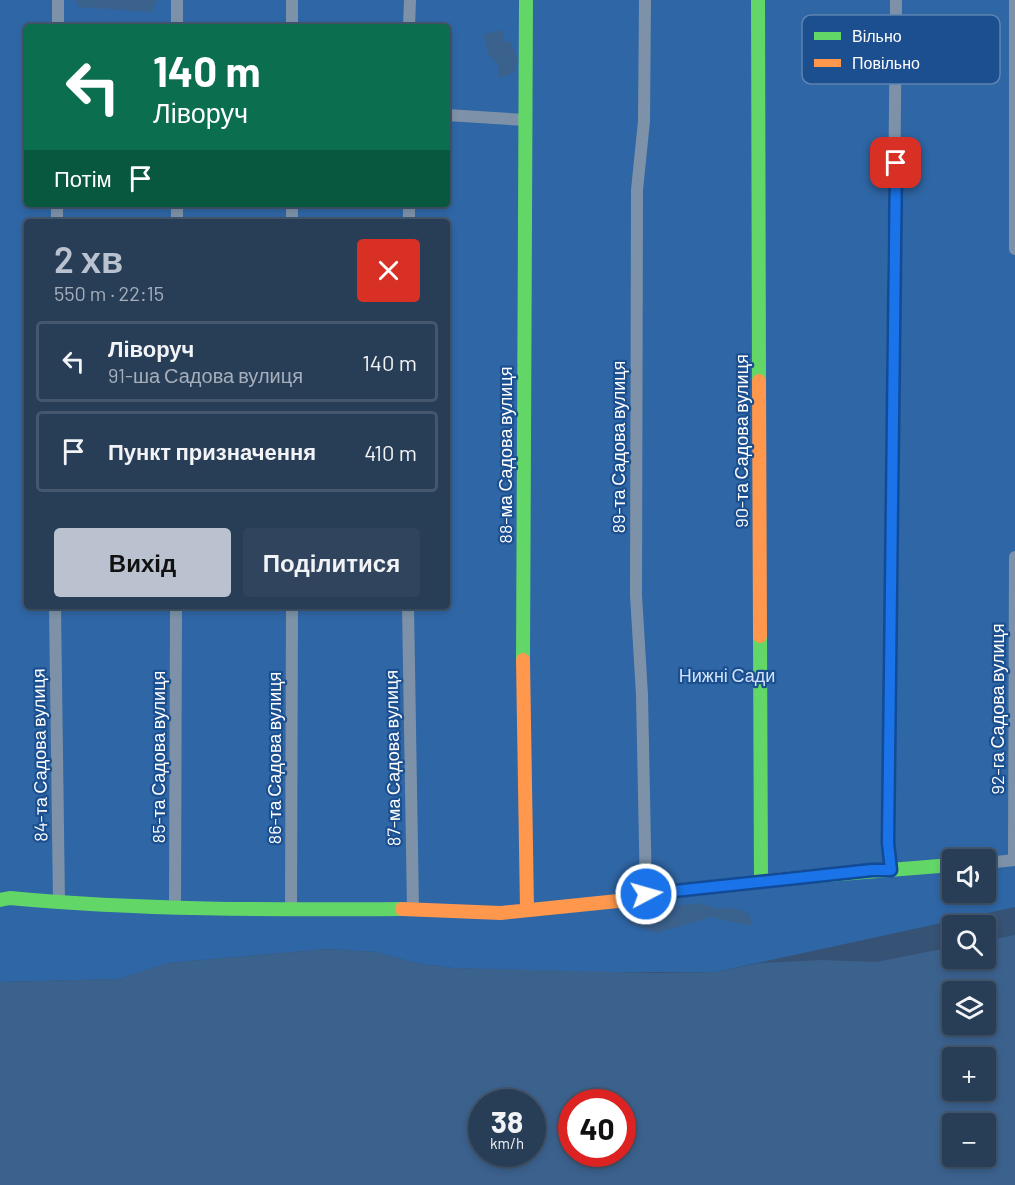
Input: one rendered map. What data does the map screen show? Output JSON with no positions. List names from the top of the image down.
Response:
{
  "streets": {
    "street": [
      "90-та Садова вулиця",
      "89-та Садова вулиця",
      "88-ма Садова вулиця",
      "92-га Садова вулиця",
      "84-та Садова вулиця",
      "85-та Садова вулиця",
      "86-та Садова вулиця",
      "87-ма Садова вулиця"
    ]
  },
  "parks": ["Нижні Сади"],
  "legend": ["Вільно", "Повільно"],
  "page": {
    "turn": ["140 m", "Ліворуч"],
    "then": "Потім",
    "heading": ["2 хв", "550 m · 22:15"],
    "list": [
      {
        "name": "Ліворуч",
        "note": "91-ша Садова вулиця",
        "value": "140 m"
      },
      {
        "name": "Пункт призначення",
        "value": "410 m"
      }
    ],
    "buttons": ["Вихід", "Поділитися"],
    "map_buttons": ["+", "−"],
    "speed": "38 km/h",
    "limit": "40"
  }
}
